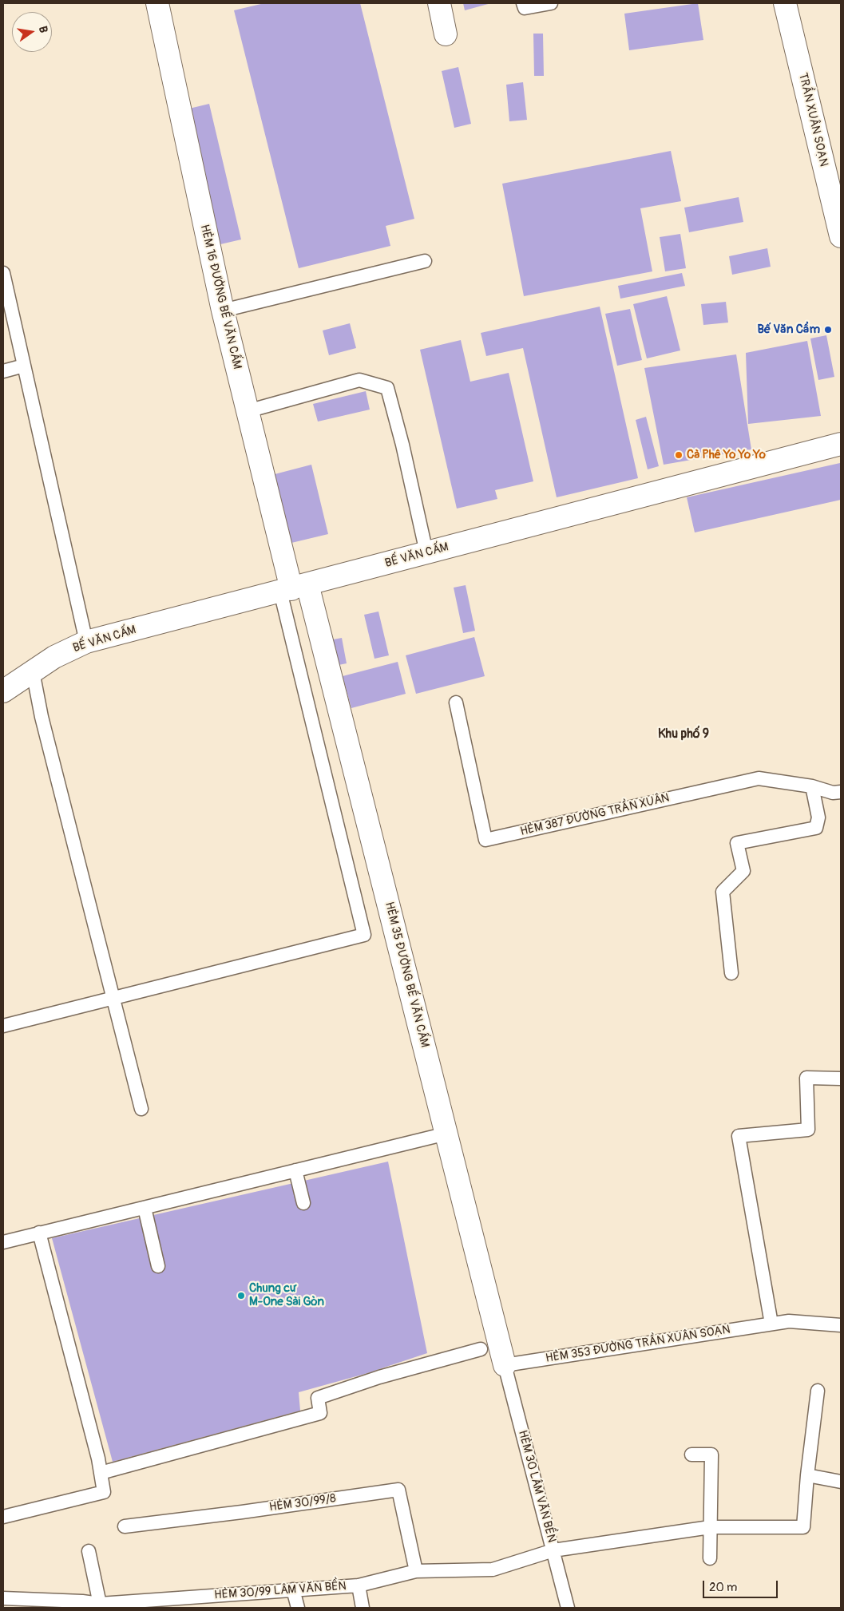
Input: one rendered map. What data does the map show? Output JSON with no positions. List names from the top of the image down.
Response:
{
  "streets": {
    "street": [
      "TRẦN XUÂN SOẠN",
      "HẺM 16 ĐƯỜNG BẾ VĂN CẤM",
      "BẾ VĂN CẤM",
      "HẺM 35 ĐƯỜNG BẾ VĂN CẤM"
    ],
    "lane": [
      "HẺM 387 ĐƯỜNG TRẦN XUÂN",
      "HẺM 353 ĐƯỜNG TRẦN XUÂN SOẠN",
      "HẺM 30 LÂM VĂN BỀN",
      "HẺM 30/99/8",
      "HẺM 30/99 LÂM VĂN BỀN"
    ]
  },
  "crossings": [
    ["HẺM 16 ĐƯỜNG BẾ VĂN CẤM", "BẾ VĂN CẤM"],
    ["HẺM 16 ĐƯỜNG BẾ VĂN CẤM", "HẺM 35 ĐƯỜNG BẾ VĂN CẤM"],
    ["BẾ VĂN CẤM", "HẺM 35 ĐƯỜNG BẾ VĂN CẤM"],
    ["HẺM 35 ĐƯỜNG BẾ VĂN CẤM", "HẺM 353 ĐƯỜNG TRẦN XUÂN SOẠN"],
    ["HẺM 35 ĐƯỜNG BẾ VĂN CẤM", "HẺM 30 LÂM VĂN BỀN"],
    ["HẺM 353 ĐƯỜNG TRẦN XUÂN SOẠN", "HẺM 30 LÂM VĂN BỀN"],
    ["HẺM 30 LÂM VĂN BỀN", "HẺM 30/99 LÂM VĂN BỀN"],
    ["HẺM 30/99/8", "HẺM 30/99 LÂM VĂN BỀN"]
  ],
  "districts": ["Khu phố 9"],
  "places": ["Bế Văn Cẩm", "Cà Phê Yo Yo Yo", "Chung cư M-One Sài Gòn"],
  "scale_bar": "20 m",
  "north": "right"
}
